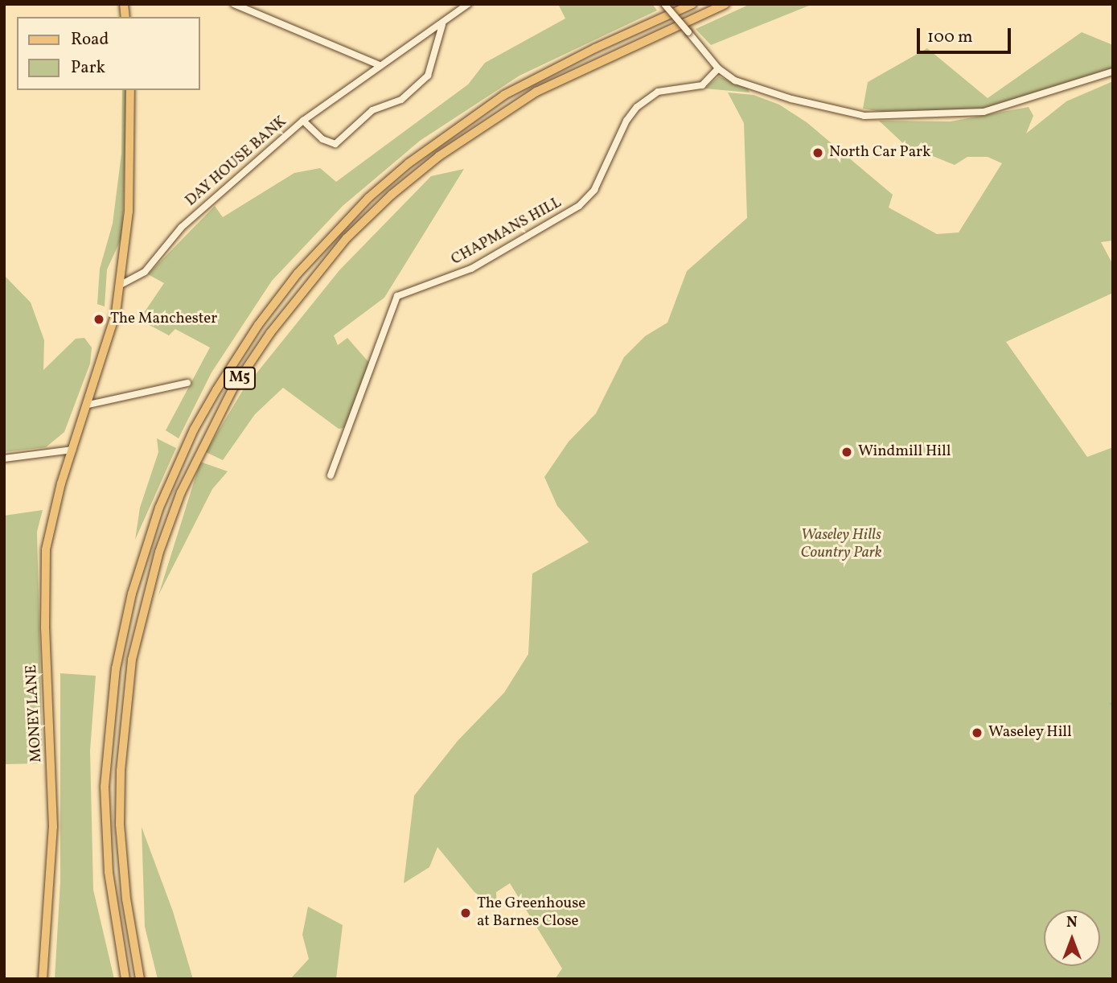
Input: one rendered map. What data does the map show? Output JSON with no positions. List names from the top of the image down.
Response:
{
  "streets": {
    "highway": ["M5"],
    "main road": ["MONEY LANE"],
    "street": ["DAY HOUSE BANK", "CHAPMANS HILL"]
  },
  "crossings": [
    ["DAY HOUSE BANK", "MONEY LANE"]
  ],
  "parks": ["Waseley Hills Country Park"],
  "places": [
    "North Car Park",
    "The Manchester",
    "Windmill Hill",
    "Waseley Hill",
    "The Greenhouse at Barnes Close"
  ],
  "legend": ["Road", "Park"],
  "scale_bar": "100 m",
  "north": "top"
}
